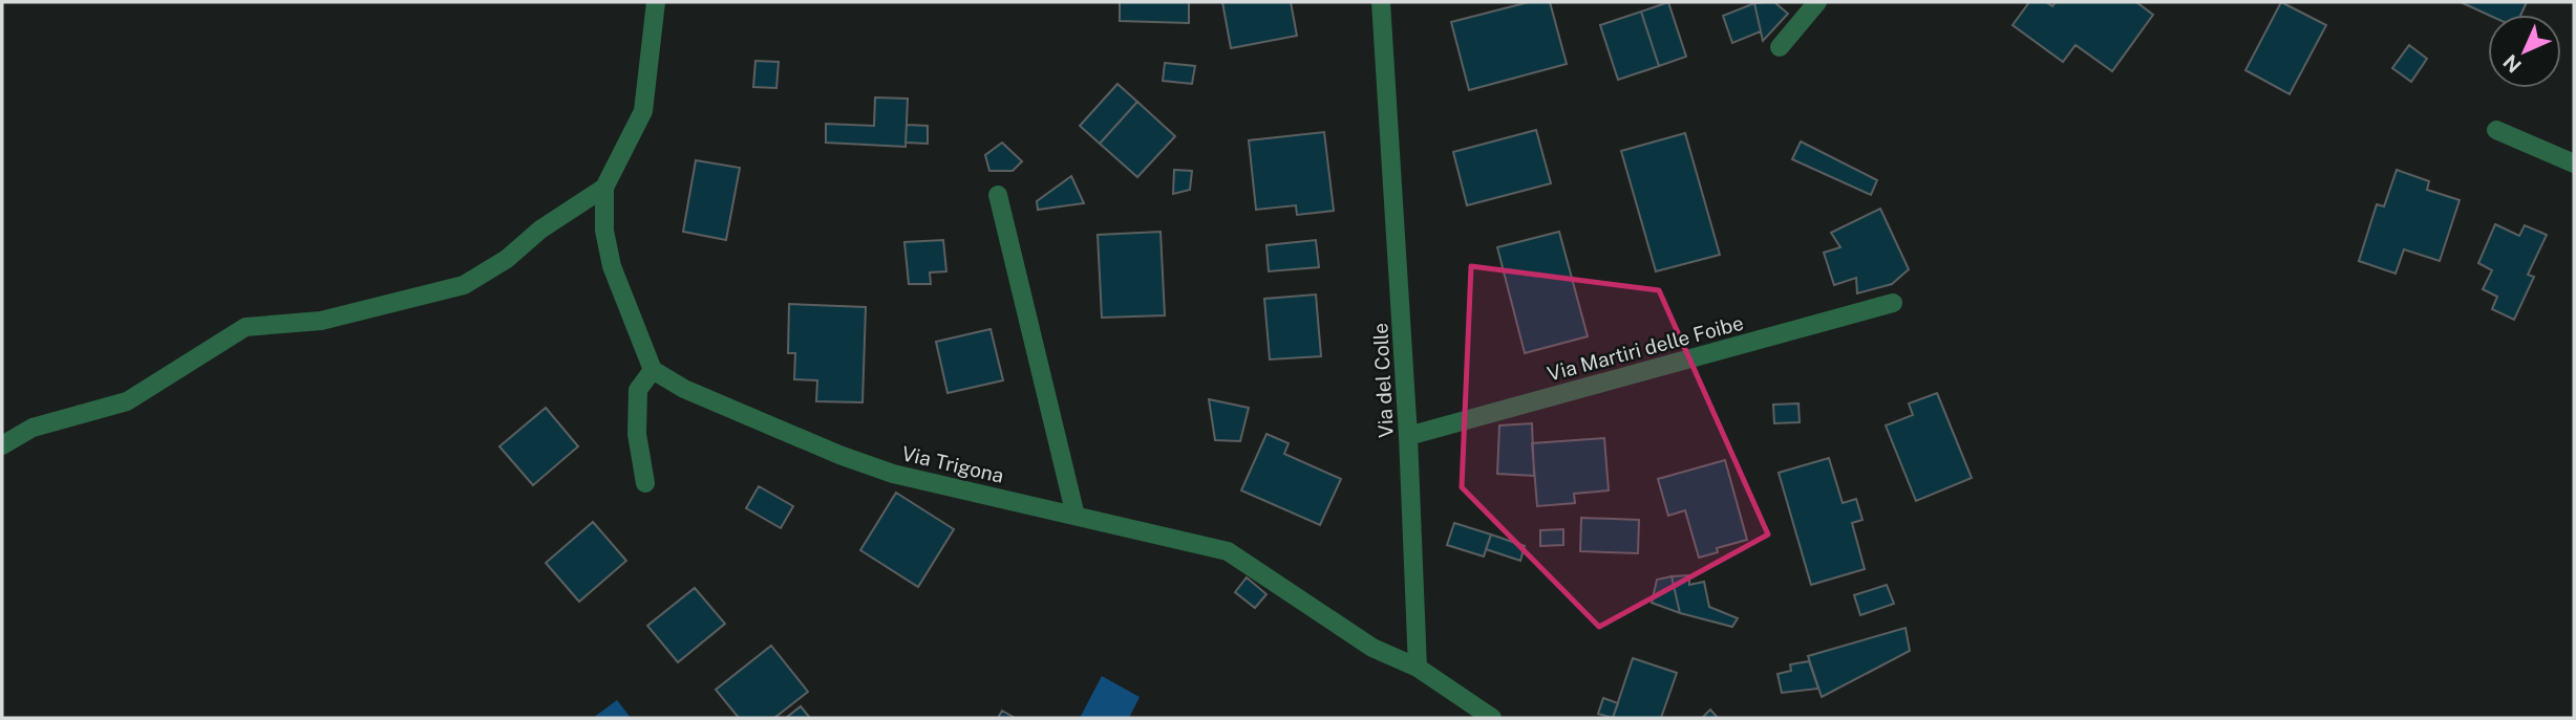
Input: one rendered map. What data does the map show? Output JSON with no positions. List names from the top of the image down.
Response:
{
  "streets": {
    "street": ["Via Martiri delle Foibe", "Via del Colle", "Via Trigona"]
  },
  "crossings": [
    ["Via Martiri delle Foibe", "Via del Colle"],
    ["Via del Colle", "Via Trigona"]
  ],
  "north": "bottom left"
}
